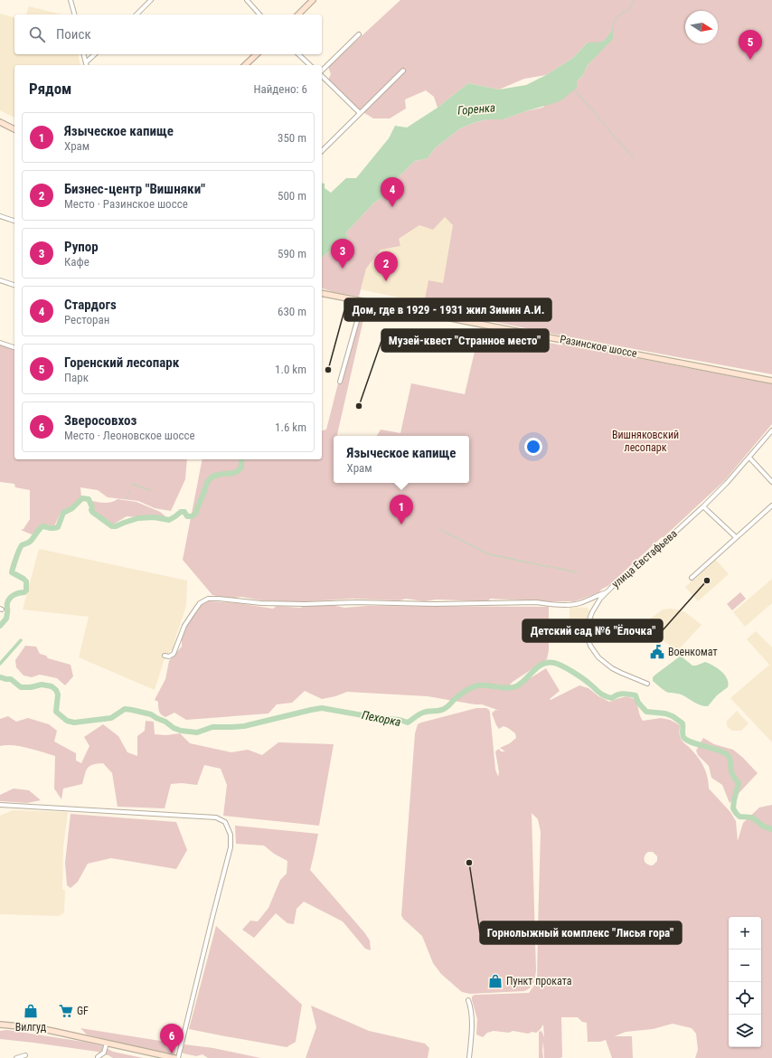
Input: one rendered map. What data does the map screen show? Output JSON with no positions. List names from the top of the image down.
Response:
{
  "streets": {
    "main road": ["Разинское шоссе"],
    "street": ["улица Евстафьева"]
  },
  "water": ["Горенка", "Пехорка"],
  "parks": ["Вишняковский лесопарк"],
  "places": {
    "other": [
      "Дом, где в 1929 - 1931 жил Зимин А.И.",
      "Музей-квест \"Странное место\"",
      "Детский сад №6 \"Ёлочка\"",
      "Горнолыжный комплекс \"Лисья гора\""
    ],
    "public building": ["Военкомат"],
    "shop": ["Пункт проката", "Вилгуд"],
    "supermarket": ["GF"]
  },
  "north": "right",
  "page": {
    "search": "Поиск",
    "pins": [
      "5",
      "4",
      "3",
      "2",
      "1",
      "6"
    ],
    "heading": ["Рядом", "Найдено: 6"],
    "list": [
      {
        "mark": "1",
        "name": "Языческое капище",
        "note": "Храм",
        "value": "350 m"
      },
      {
        "mark": "2",
        "name": "Бизнес-центр \"Вишняки\"",
        "note": "Место · Разинское шоссе",
        "value": "500 m"
      },
      {
        "mark": "3",
        "name": "Рупор",
        "note": "Кафе",
        "value": "590 m"
      },
      {
        "mark": "4",
        "name": "Стардогs",
        "note": "Ресторан",
        "value": "630 m"
      },
      {
        "mark": "5",
        "name": "Горенский лесопарк",
        "note": "Парк",
        "value": "1.0 km"
      },
      {
        "mark": "6",
        "name": "Зверосовхоз",
        "note": "Место · Леоновское шоссе",
        "value": "1.6 km"
      }
    ],
    "popup": ["Языческое капище", "Храм"],
    "map_buttons": ["+", "−"]
  }
}
